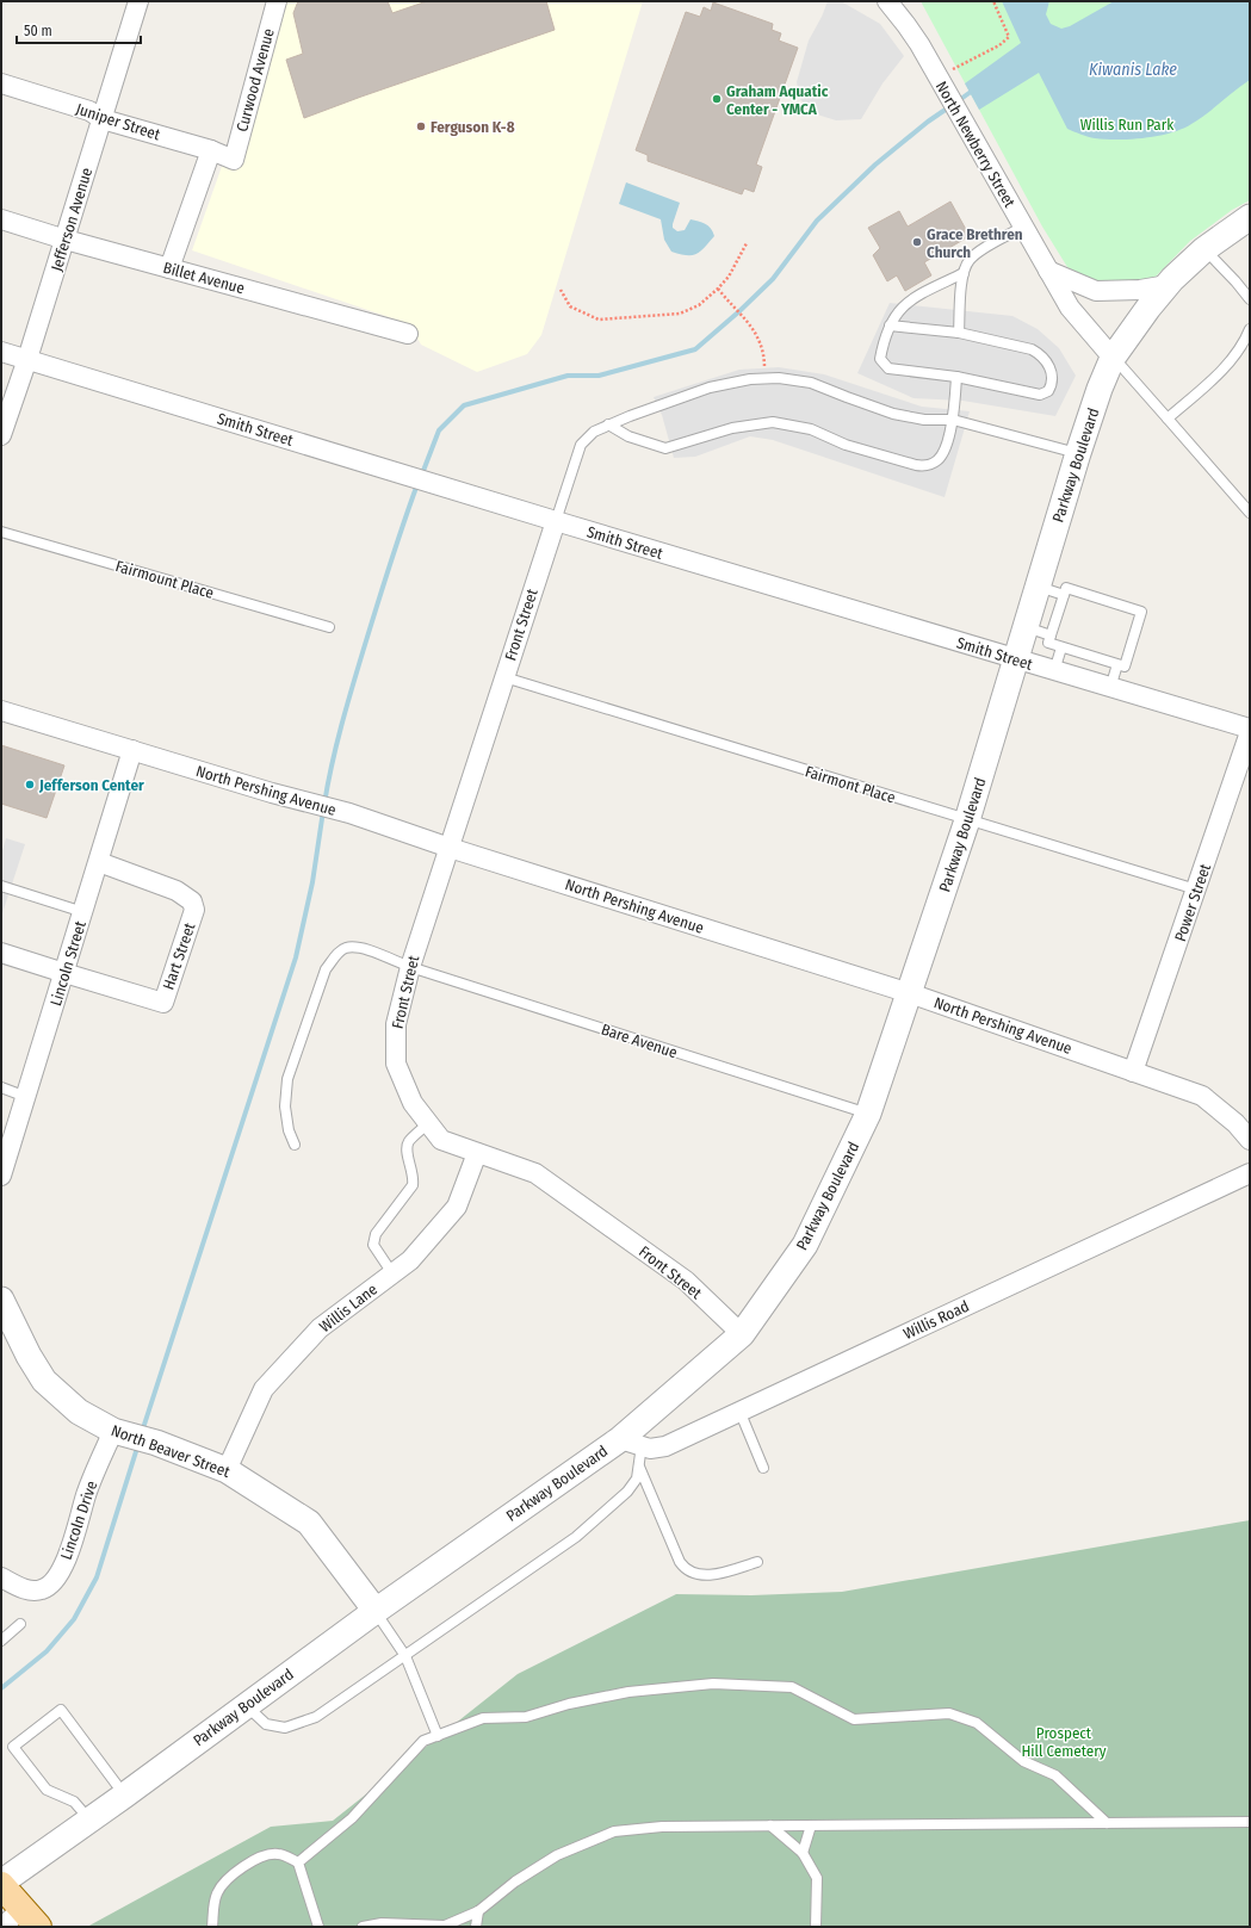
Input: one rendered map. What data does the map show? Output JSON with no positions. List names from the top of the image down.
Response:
{
  "streets": {
    "street": [
      "Curwood Avenue",
      "Juniper Street",
      "North Newberry Street",
      "Jefferson Avenue",
      "Billet Avenue",
      "Smith Street",
      "Parkway Boulevard",
      "Front Street",
      "North Pershing Avenue",
      "Power Street",
      "Hart Street",
      "Lincoln Street",
      "Willis Lane",
      "Willis Road",
      "North Beaver Street",
      "Lincoln Drive"
    ],
    "lane": ["Fairmount Place", "Fairmont Place", "Bare Avenue"]
  },
  "crossings": [
    ["Curwood Avenue", "Juniper Street"],
    ["Juniper Street", "Jefferson Avenue"],
    ["North Newberry Street", "Parkway Boulevard"],
    ["Jefferson Avenue", "Billet Avenue"],
    ["Jefferson Avenue", "Smith Street"],
    ["Smith Street", "Parkway Boulevard"],
    ["Smith Street", "Front Street"],
    ["Smith Street", "Power Street"],
    ["Parkway Boulevard", "Front Street"],
    ["Parkway Boulevard", "Fairmont Place"],
    ["Parkway Boulevard", "North Pershing Avenue"],
    ["Parkway Boulevard", "Bare Avenue"],
    ["Parkway Boulevard", "Willis Road"],
    ["Parkway Boulevard", "North Beaver Street"],
    ["Front Street", "Fairmont Place"],
    ["Front Street", "North Pershing Avenue"],
    ["Front Street", "Bare Avenue"],
    ["Front Street", "Willis Lane"],
    ["Fairmont Place", "Power Street"],
    ["North Pershing Avenue", "Power Street"],
    ["North Pershing Avenue", "Lincoln Street"],
    ["Hart Street", "Lincoln Street"],
    ["Willis Lane", "North Beaver Street"],
    ["North Beaver Street", "Lincoln Drive"]
  ],
  "water": ["Kiwanis Lake"],
  "parks": ["Willis Run Park", "Prospect Hill Cemetery"],
  "places": [
    "Graham Aquatic Center - YMCA",
    "Ferguson K-8",
    "Grace Brethren Church",
    "Jefferson Center"
  ],
  "scale_bar": "50 m"
}
